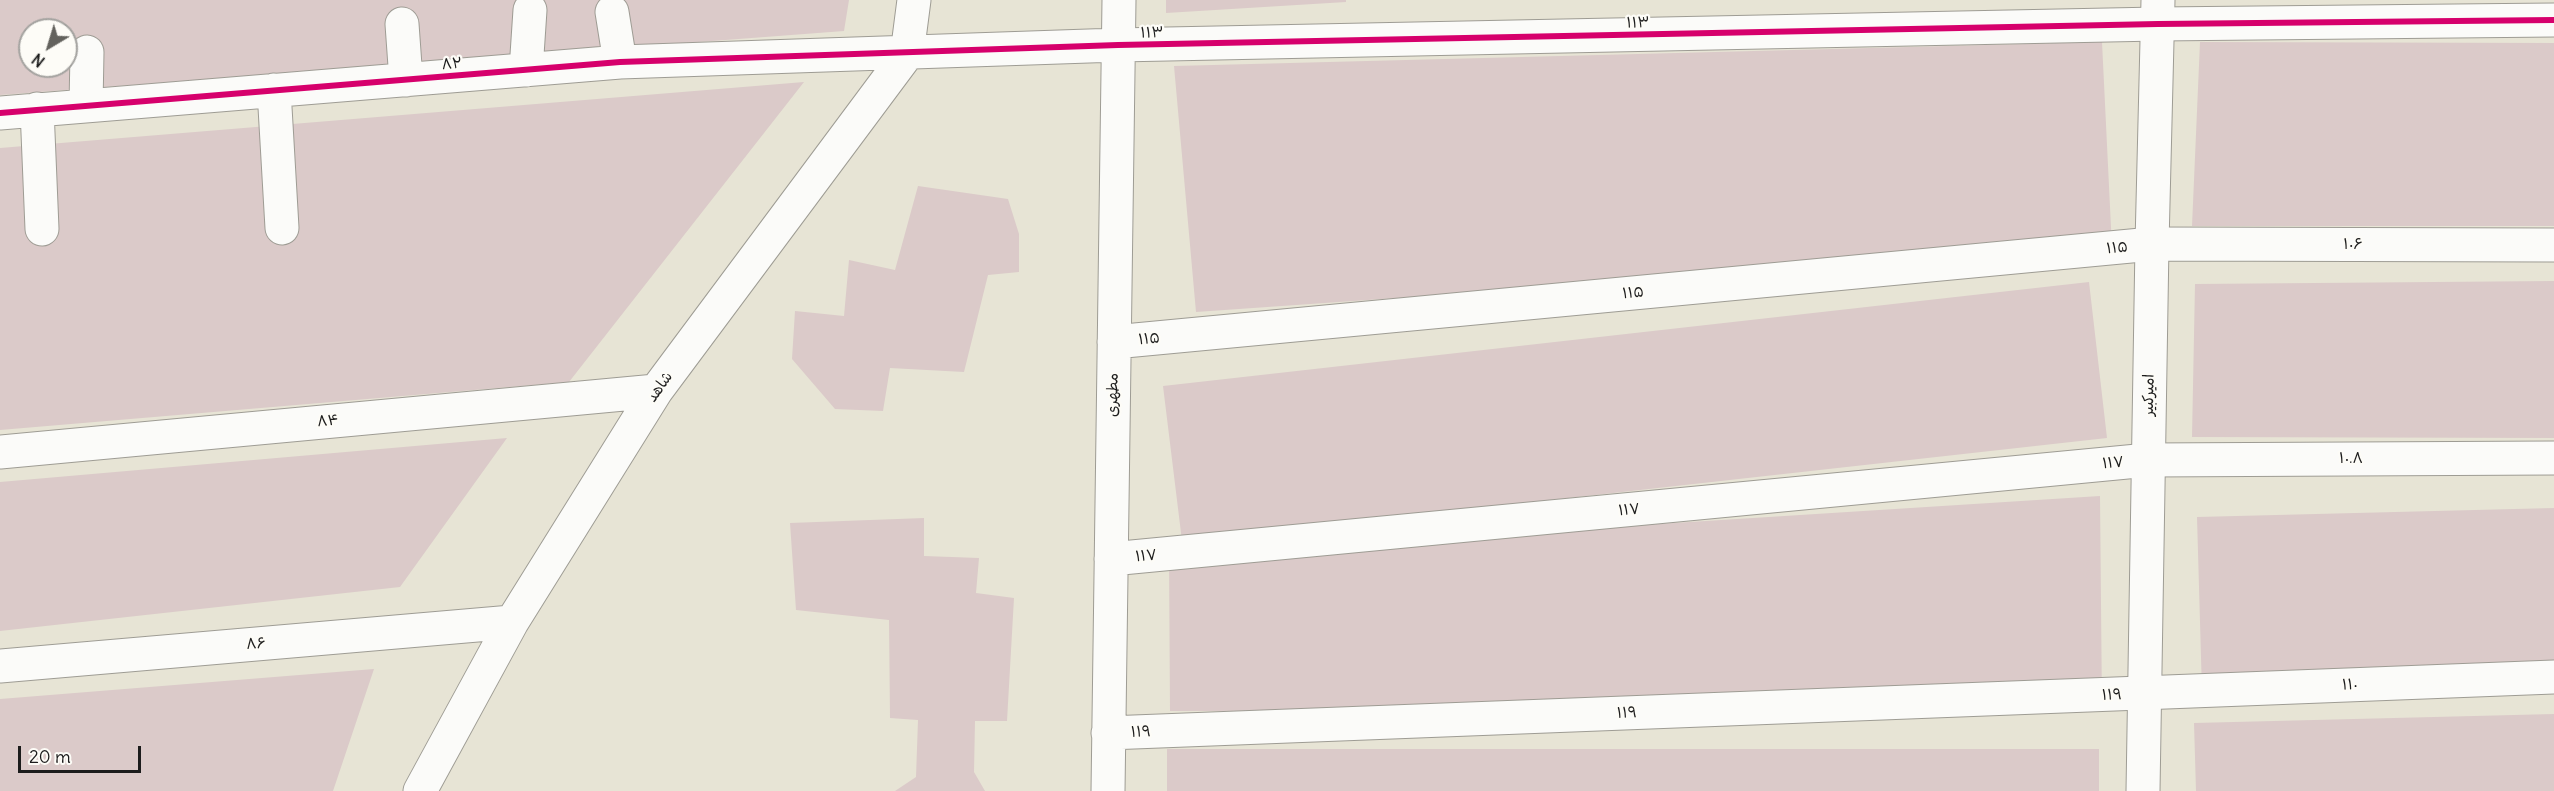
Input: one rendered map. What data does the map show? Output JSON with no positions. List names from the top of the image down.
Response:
{
  "streets": {
    "street": [
      "۱۱۳",
      "۸۲",
      "۱۰۶",
      "۱۱۵",
      "شاهد",
      "مطهری",
      "امیرکبیر",
      "۸۴",
      "۱۰.۸",
      "۱۱۷",
      "۸۶",
      "۱۱۰",
      "۱۱۹"
    ]
  },
  "crossings": [
    ["۱۱۳", "۸۲"],
    ["۱۱۳", "شاهد"],
    ["۱۱۳", "مطهری"],
    ["۱۱۳", "امیرکبیر"],
    ["۸۲", "شاهد"],
    ["۱۰۶", "۱۱۵"],
    ["۱۰۶", "امیرکبیر"],
    ["۱۱۵", "مطهری"],
    ["۱۱۵", "امیرکبیر"],
    ["شاهد", "۸۴"],
    ["شاهد", "۸۶"],
    ["مطهری", "۱۱۷"],
    ["مطهری", "۱۱۹"],
    ["امیرکبیر", "۱۰.۸"],
    ["امیرکبیر", "۱۱۷"],
    ["امیرکبیر", "۱۱۰"],
    ["امیرکبیر", "۱۱۹"],
    ["۱۰.۸", "۱۱۷"],
    ["۱۱۰", "۱۱۹"]
  ],
  "scale_bar": "20 m",
  "north": "bottom left"
}
